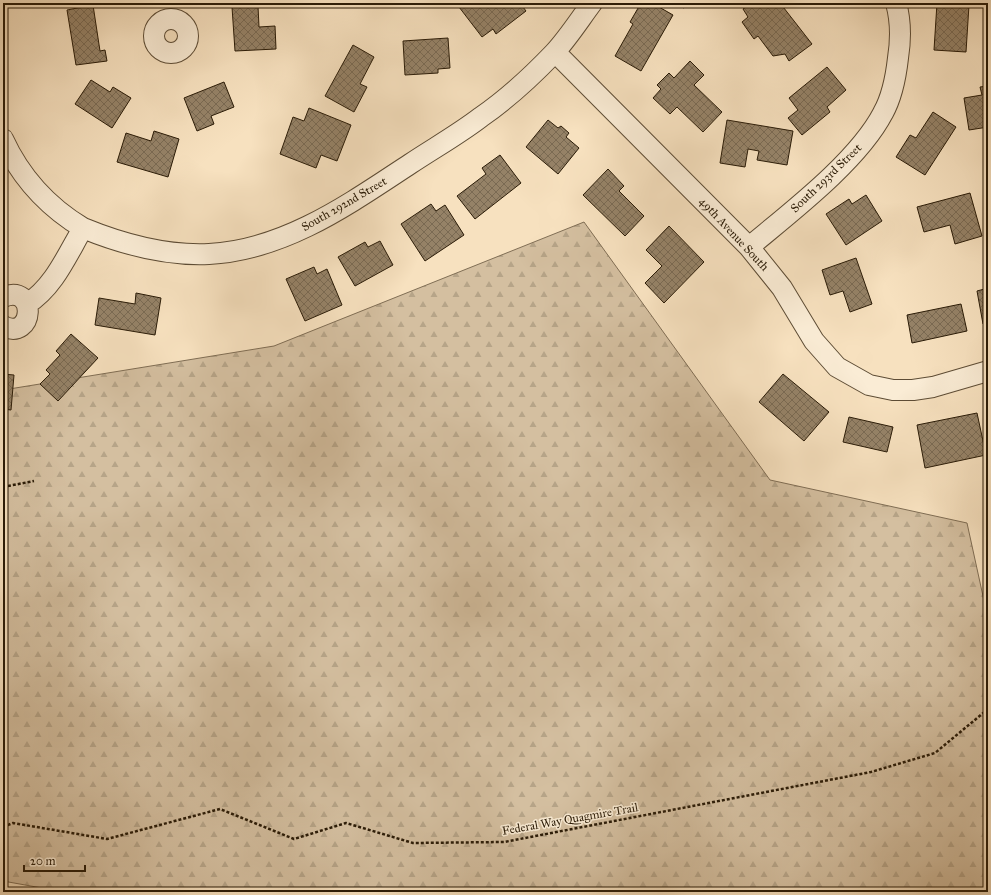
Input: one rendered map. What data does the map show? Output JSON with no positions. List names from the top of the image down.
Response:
{
  "streets": {
    "street": ["South 293rd Street", "South 292nd Street", "49th Avenue South"],
    "path": ["Federal Way Quagmire Trail"]
  },
  "crossings": [
    ["South 293rd Street", "49th Avenue South"],
    ["South 292nd Street", "49th Avenue South"]
  ],
  "scale_bar": "20 m"
}
